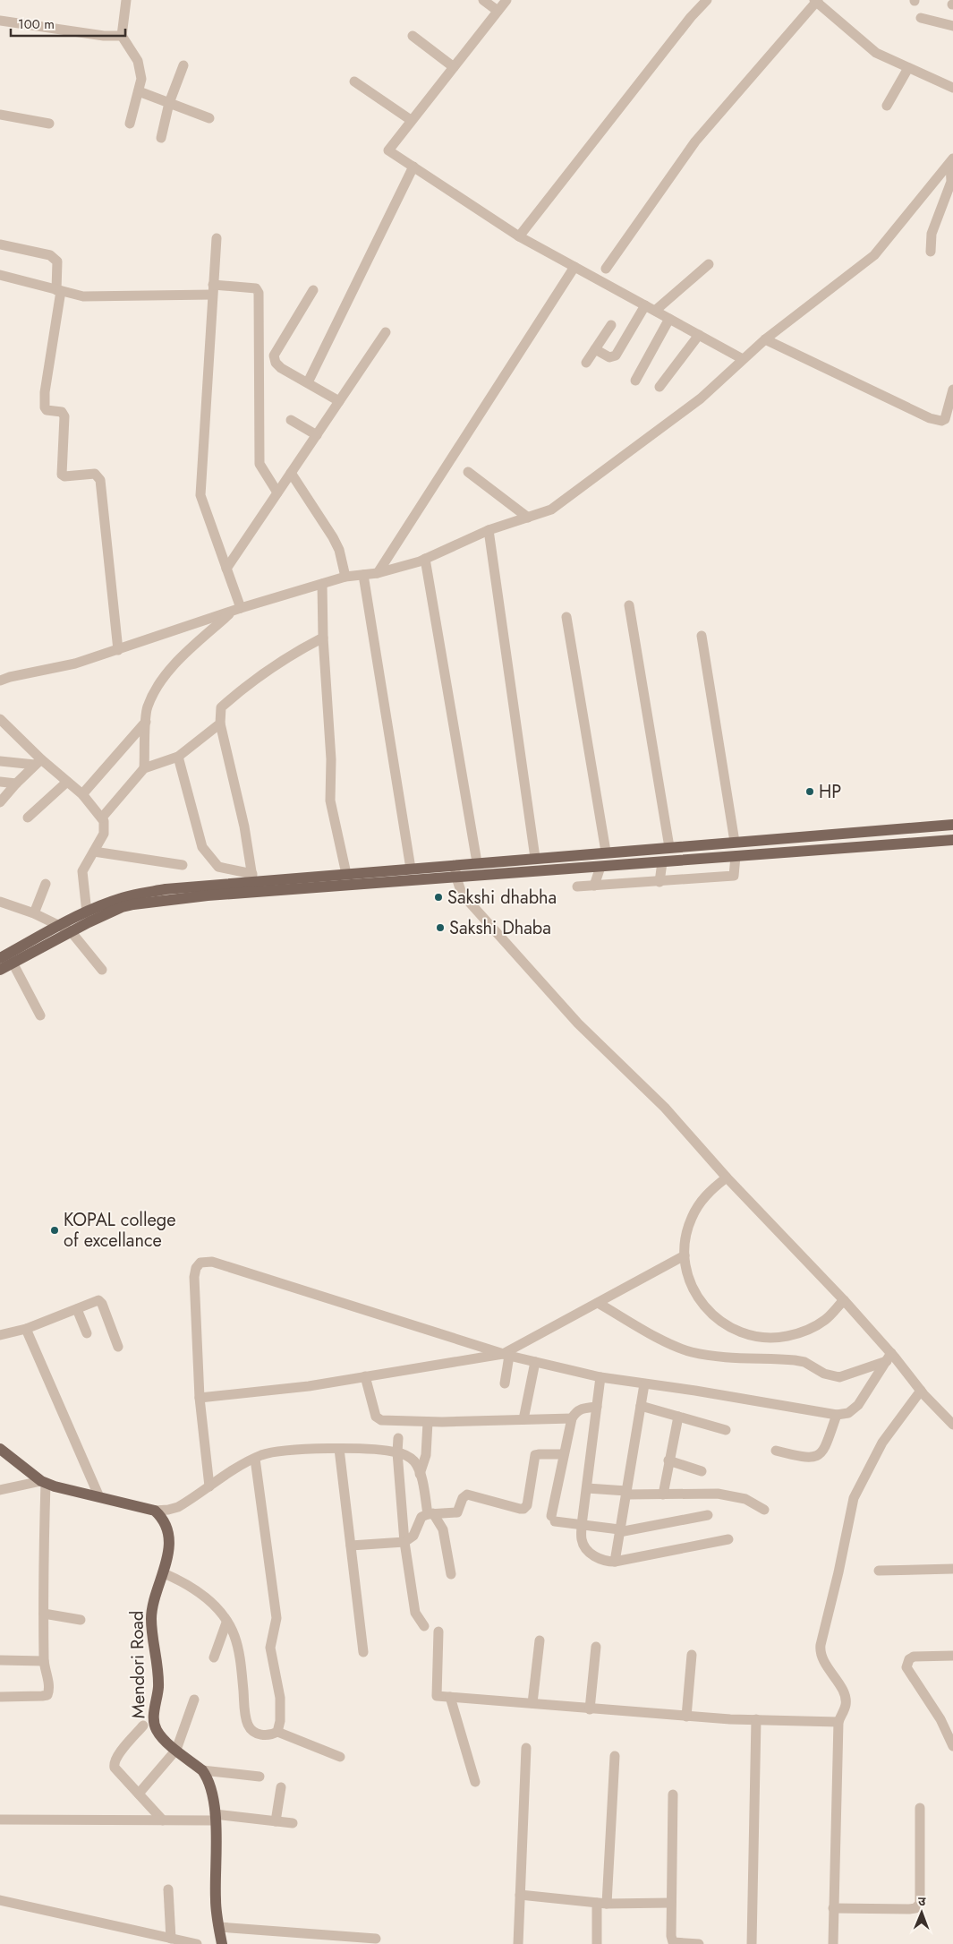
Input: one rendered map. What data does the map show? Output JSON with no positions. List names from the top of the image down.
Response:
{
  "streets": {
    "main road": ["Mendori Road"]
  },
  "places": [
    "HP",
    "Sakshi dhabha",
    "Sakshi Dhaba",
    "KOPAL college of excellance"
  ],
  "scale_bar": "100 m",
  "north": "top"
}
